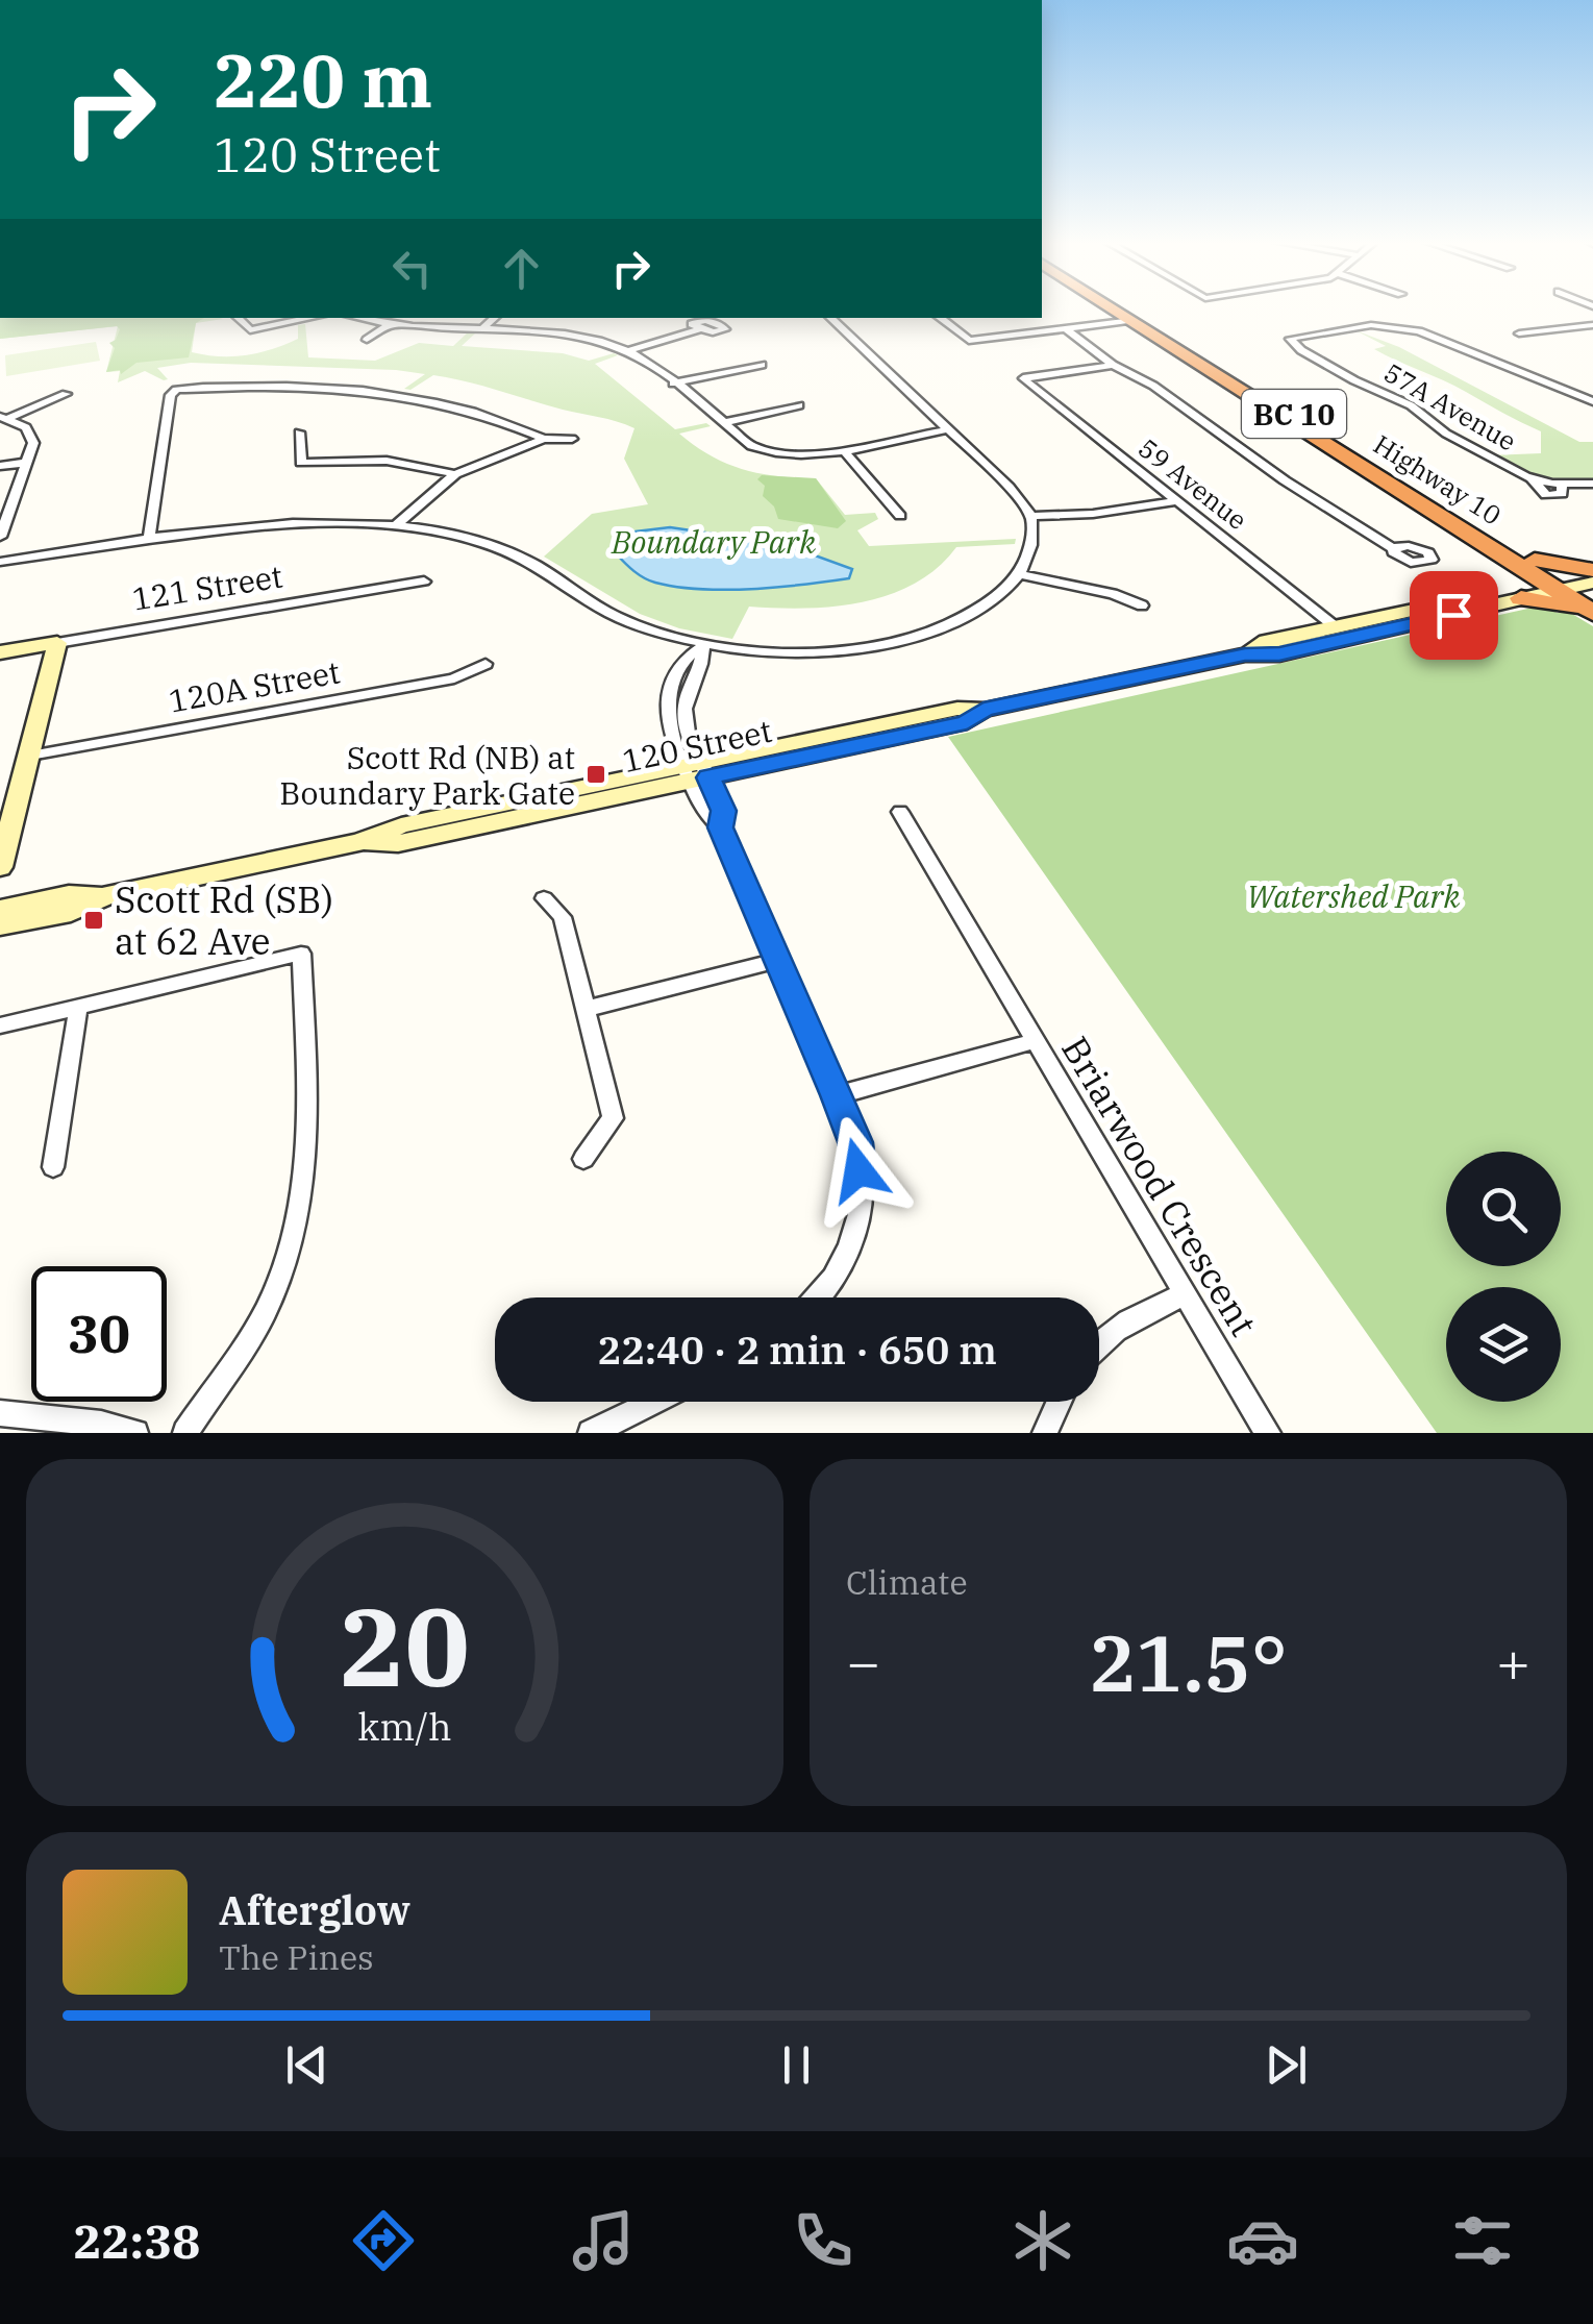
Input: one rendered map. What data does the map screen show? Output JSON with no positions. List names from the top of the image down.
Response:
{
  "streets": {
    "highway": ["BC 10", "Highway 10"],
    "main road": ["121 Street", "120 Street"],
    "street": [
      "57A Avenue",
      "59 Avenue",
      "120A Street",
      "Briarwood Crescent"
    ]
  },
  "crossings": [
    ["Highway 10", "120 Street"],
    ["59 Avenue", "120 Street"]
  ],
  "parks": ["Boundary Park", "Watershed Park"],
  "places": {
    "transit": ["Scott Rd (NB) at Boundary Park Gate", "Scott Rd (SB) at 62 Ave"]
  },
  "page": {
    "turn": ["220 m", "120 Street"],
    "limit": "30",
    "trip": "22:40 · 2 min · 650 m",
    "tile": "Climate",
    "heat": ["−", "21.5°", "+"],
    "song": ["Afterglow", "The Pines"],
    "tabs": "22:38",
    "gauge": ["20", "km/h"]
  }
}
